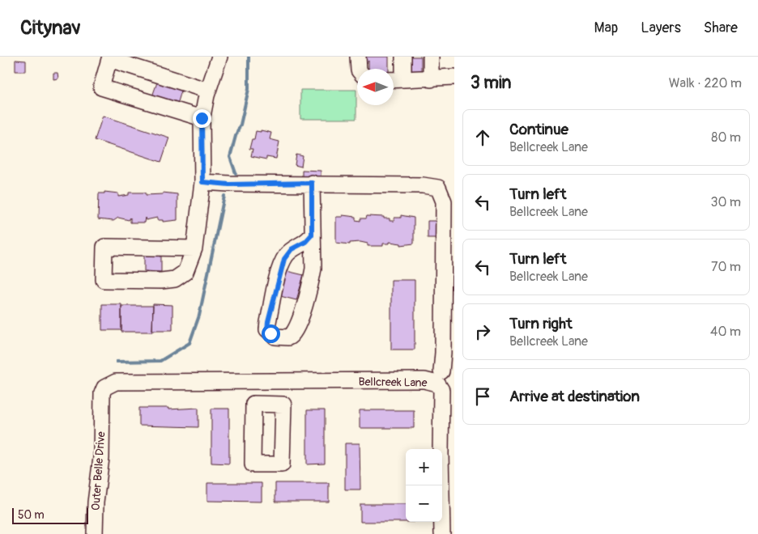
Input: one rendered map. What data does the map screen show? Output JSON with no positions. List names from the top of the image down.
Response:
{
  "streets": {
    "street": ["Bellcreek Lane", "Outer Belle Drive"]
  },
  "crossings": [
    ["Bellcreek Lane", "Outer Belle Drive"]
  ],
  "scale_bar": "50 m",
  "north": "left",
  "page": {
    "header": "Citynav",
    "nav": ["Map", "Layers", "Share"],
    "heading": ["3 min", "Walk · 220 m"],
    "list": [
      ["Continue", "Bellcreek Lane", "80 m"],
      ["Turn left", "Bellcreek Lane", "30 m"],
      ["Turn left", "Bellcreek Lane", "70 m"],
      ["Turn right", "Bellcreek Lane", "40 m"],
      "Arrive at destination"
    ],
    "map_buttons": ["+", "−"],
    "scale": "50 m"
  }
}
